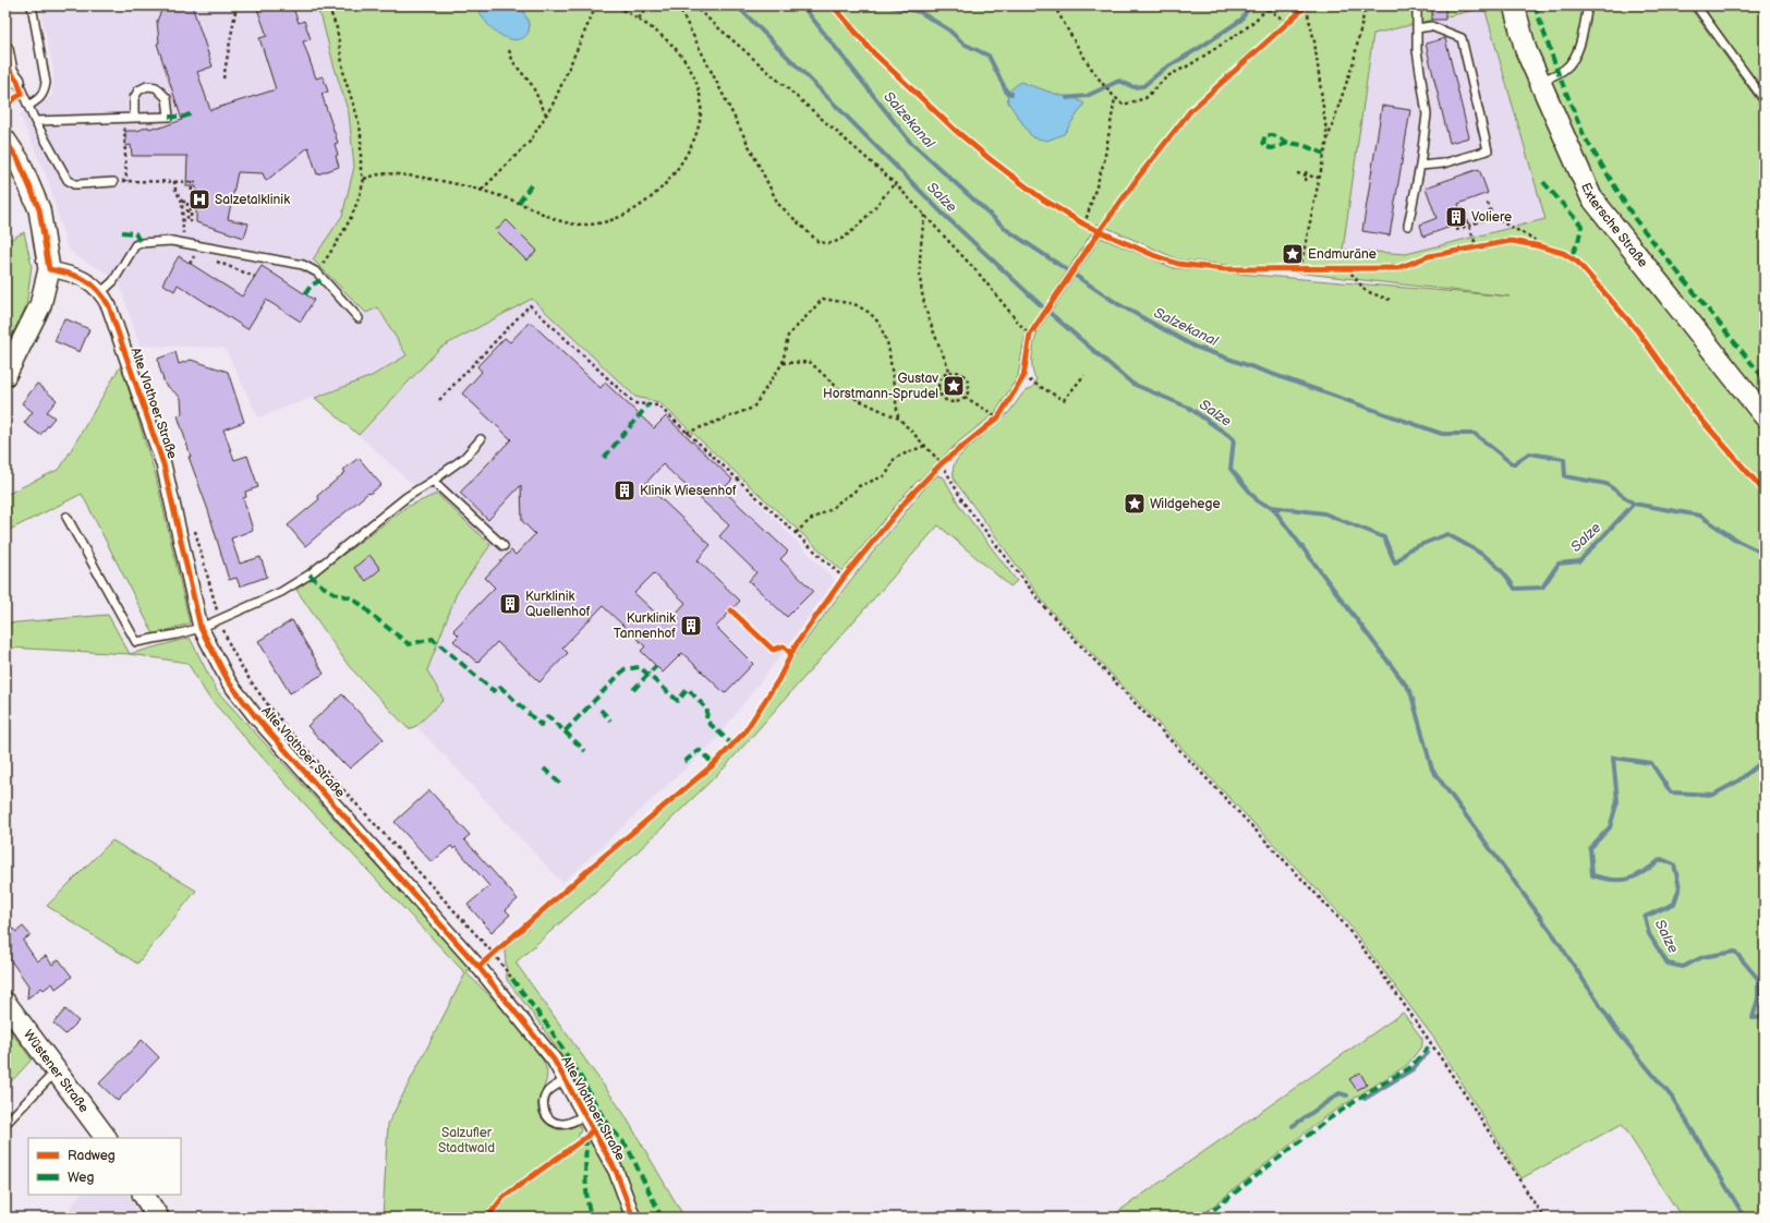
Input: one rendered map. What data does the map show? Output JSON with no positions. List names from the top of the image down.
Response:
{
  "streets": {
    "main road": ["Extersche Straße", "Wüstener Straße"],
    "street": ["Alte Vlothoer Straße"]
  },
  "water": ["Salzekanal", "Salze"],
  "parks": ["Salzufler Stadtwald"],
  "places": {
    "hospital": ["Salzetalklinik"],
    "building": [
      "Voliere",
      "Klinik Wiesenhof",
      "Kurklinik Quellenhof",
      "Kurklinik Tannenhof"
    ],
    "place": ["Endmuräne", "Gustav Horstmann-Sprudel", "Wildgehege"]
  },
  "legend": ["Radweg", "Weg"]
}
